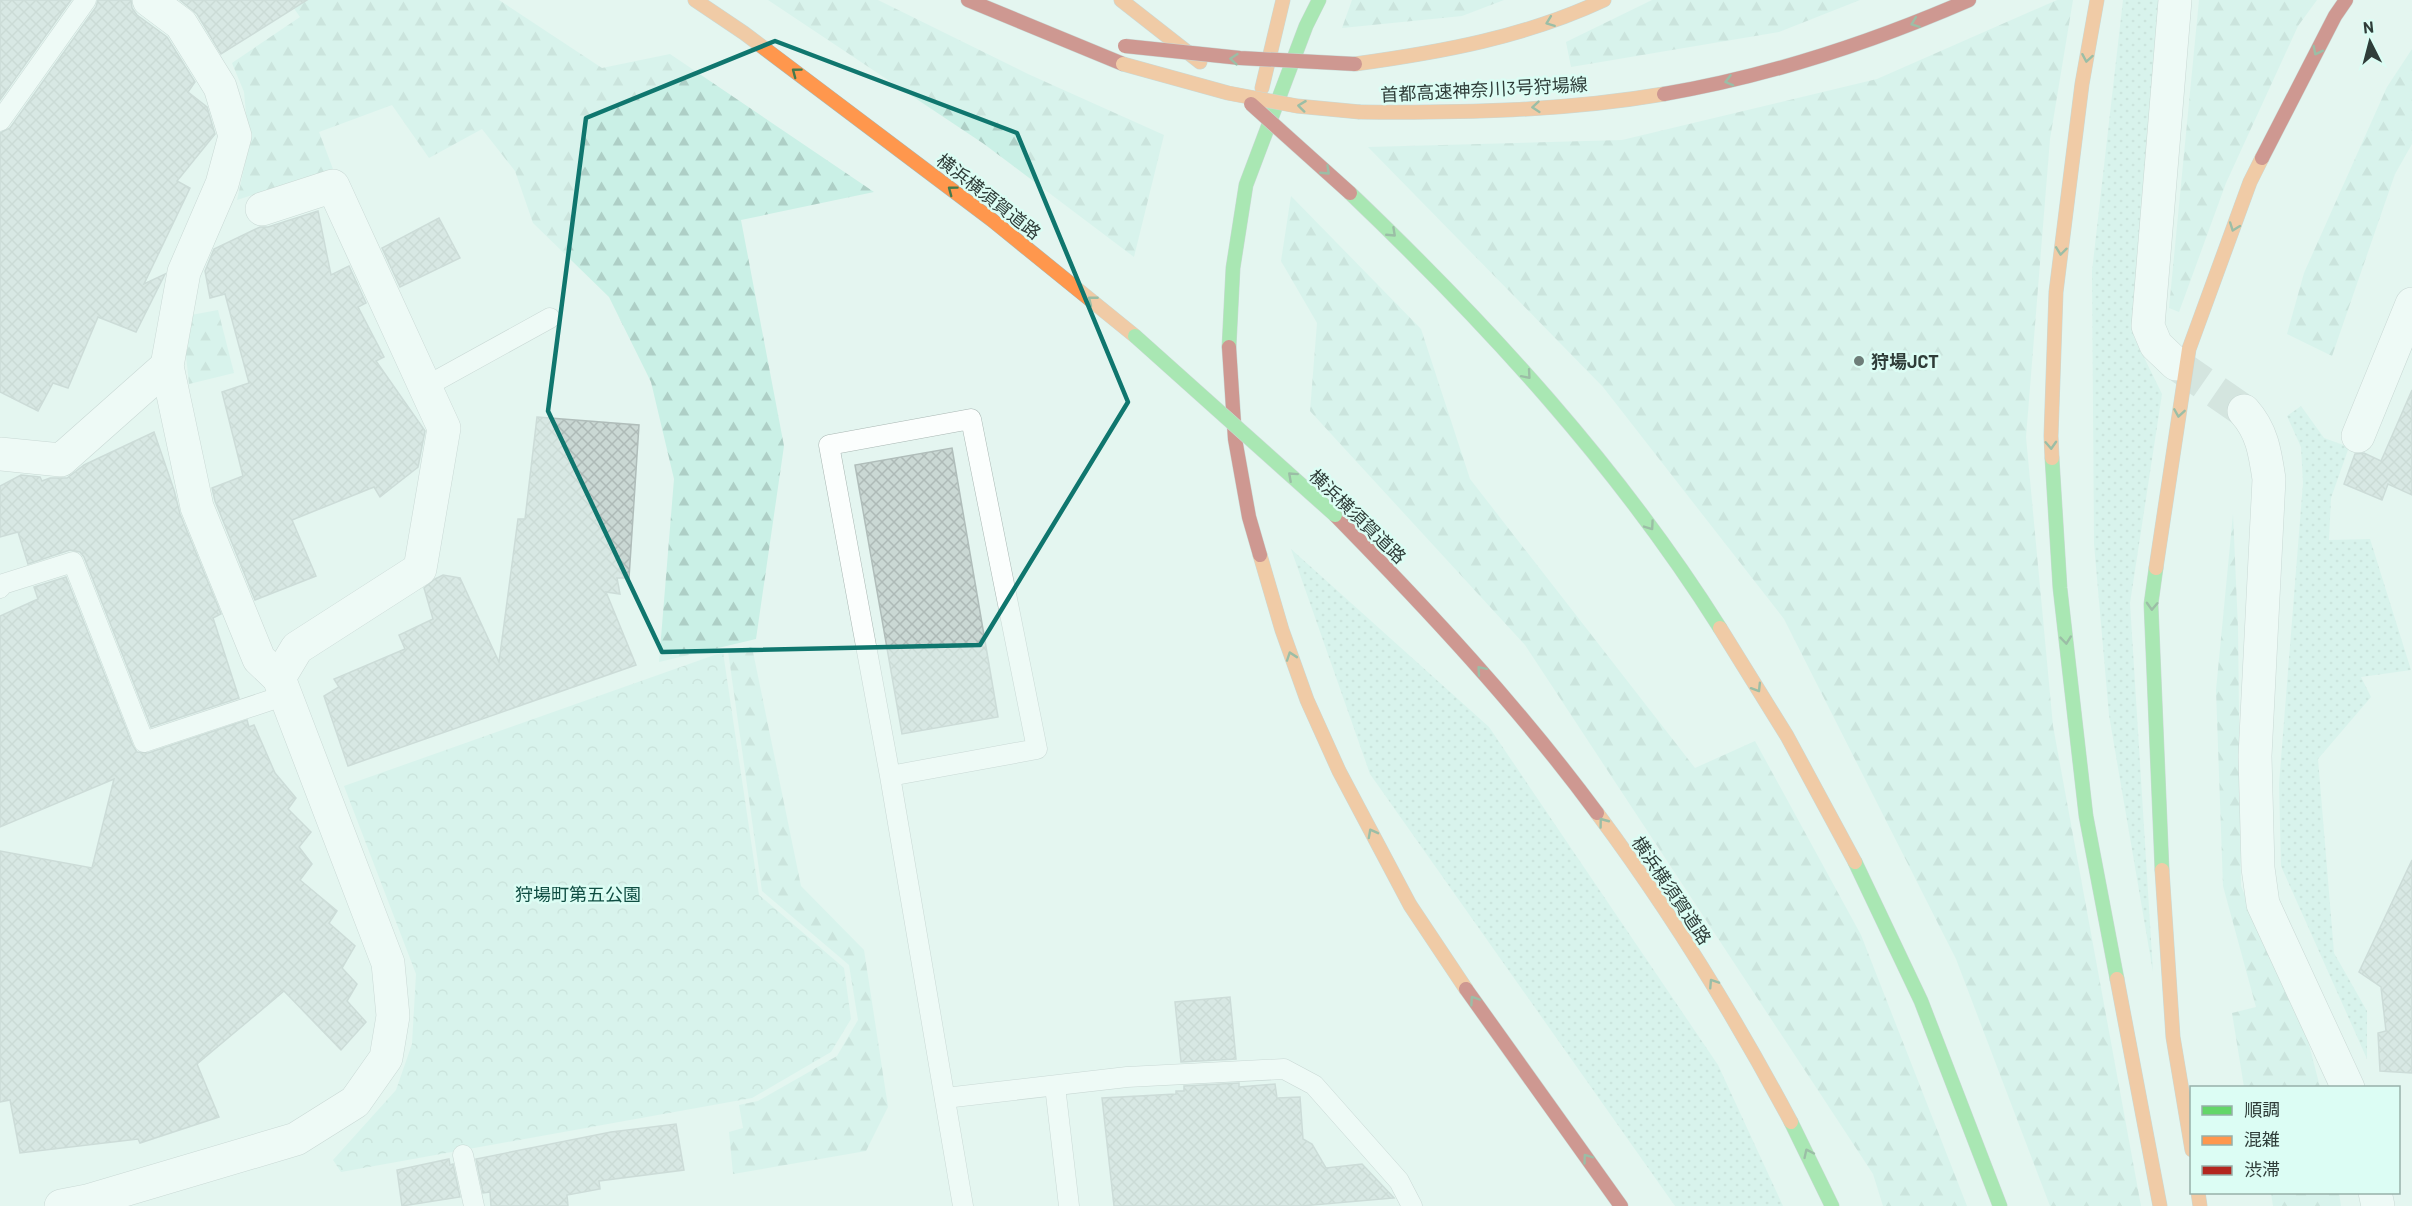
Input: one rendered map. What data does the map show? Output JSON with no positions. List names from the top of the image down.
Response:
{
  "streets": {
    "highway": ["首都高速神奈川3号狩場線", "横浜横須賀道路"]
  },
  "one_way": ["横浜横須賀道路"],
  "parks": ["狩場町第五公園"],
  "places": ["狩場JCT"],
  "legend": ["順調", "混雑", "渋滞"],
  "north": "top"
}
